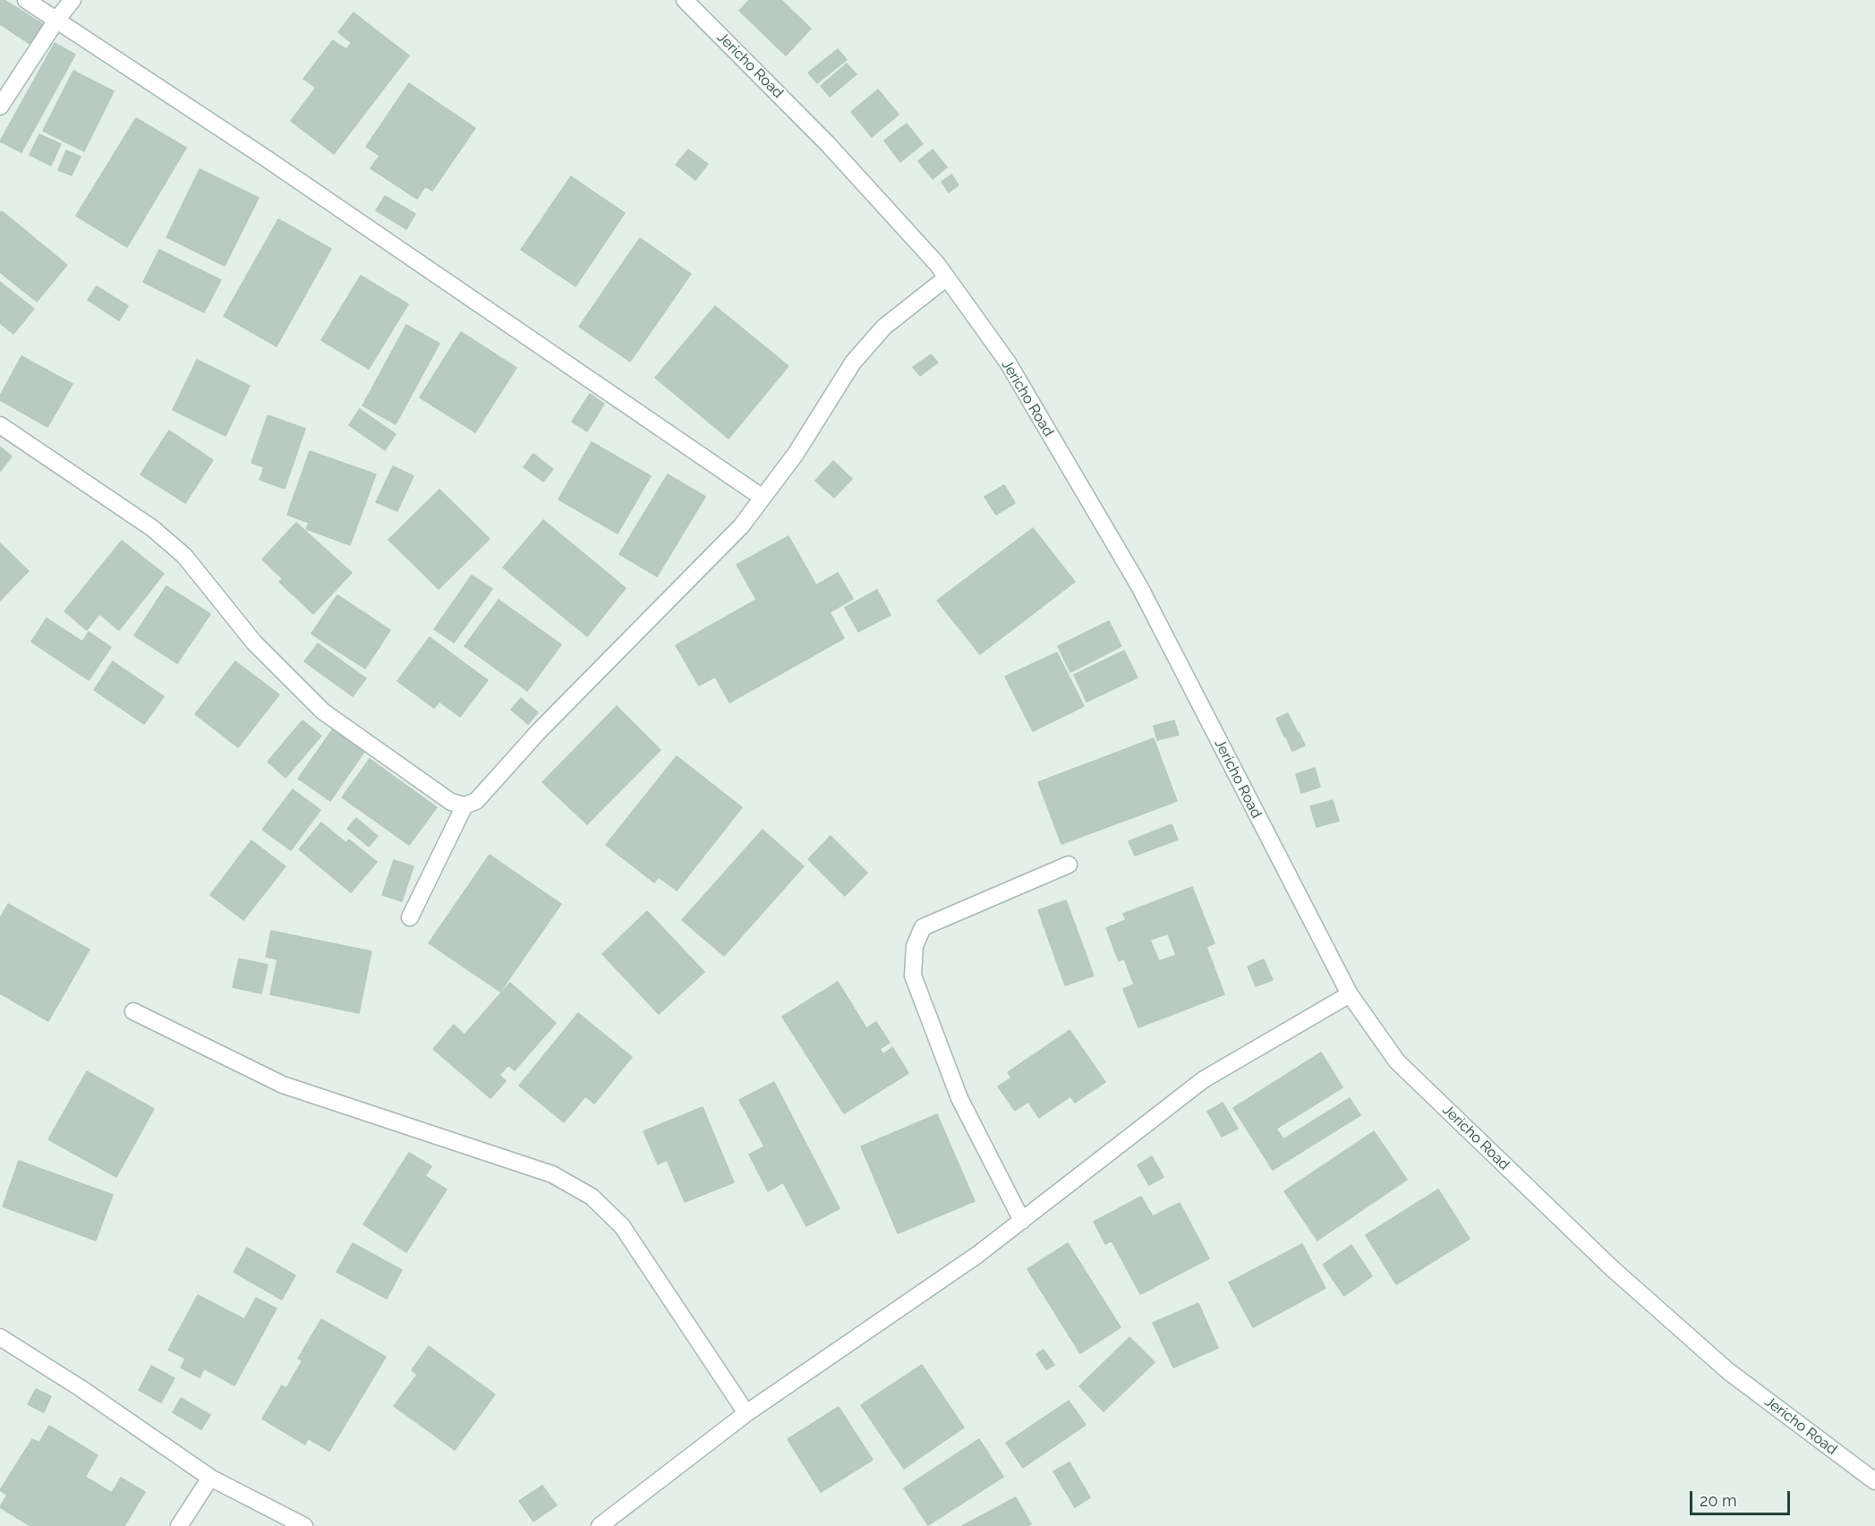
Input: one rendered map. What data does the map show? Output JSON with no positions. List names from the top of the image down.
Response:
{
  "streets": {
    "street": ["Jericho Road"]
  },
  "scale_bar": "20 m"
}
